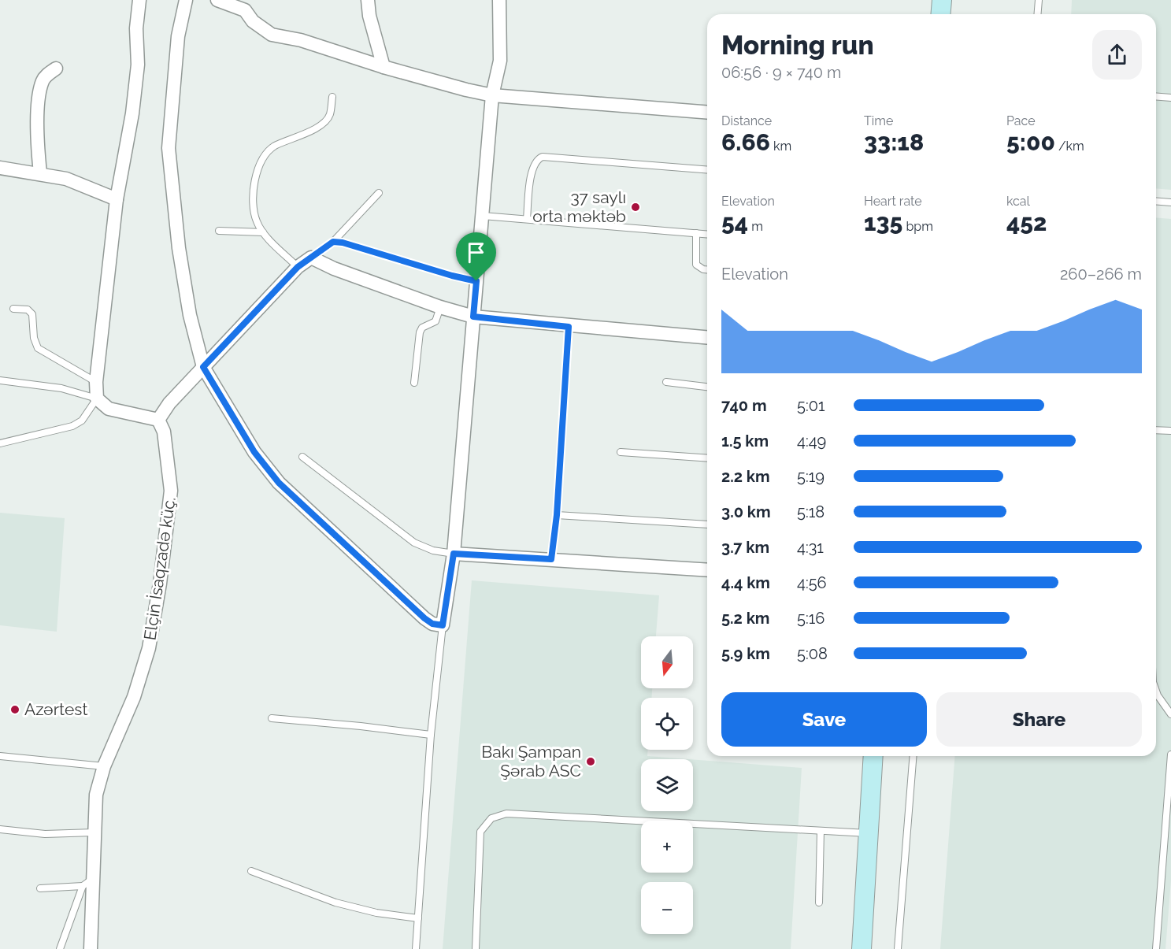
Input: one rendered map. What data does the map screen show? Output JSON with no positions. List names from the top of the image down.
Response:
{
  "streets": {
    "street": ["Elçin İsaqzadə küç."]
  },
  "places": ["37 saylı orta məktəb", "Azərtest", "Bakı Şampan Şərab ASC"],
  "north": "bottom",
  "page": {
    "heading": ["Morning run", "06:56 · 9 × 740 m"],
    "stats": [
      ["Distance", "6.66 km"],
      ["Time", "33:18"],
      ["Pace", "5:00 /km"],
      ["Elevation", "54 m"],
      ["Heart rate", "135 bpm"],
      ["kcal", "452"]
    ],
    "chart": ["Elevation", "260–266 m"],
    "list": [
      {
        "name": "740 m",
        "note": "5:01"
      },
      {
        "name": "1.5 km",
        "note": "4:49"
      },
      {
        "name": "2.2 km",
        "note": "5:19"
      },
      {
        "name": "3.0 km",
        "note": "5:18"
      },
      {
        "name": "3.7 km",
        "note": "4:31"
      },
      {
        "name": "4.4 km",
        "note": "4:56"
      },
      {
        "name": "5.2 km",
        "note": "5:16"
      },
      {
        "name": "5.9 km",
        "note": "5:08"
      }
    ],
    "map_buttons": ["+", "−"],
    "buttons": ["Save", "Share"]
  }
}
